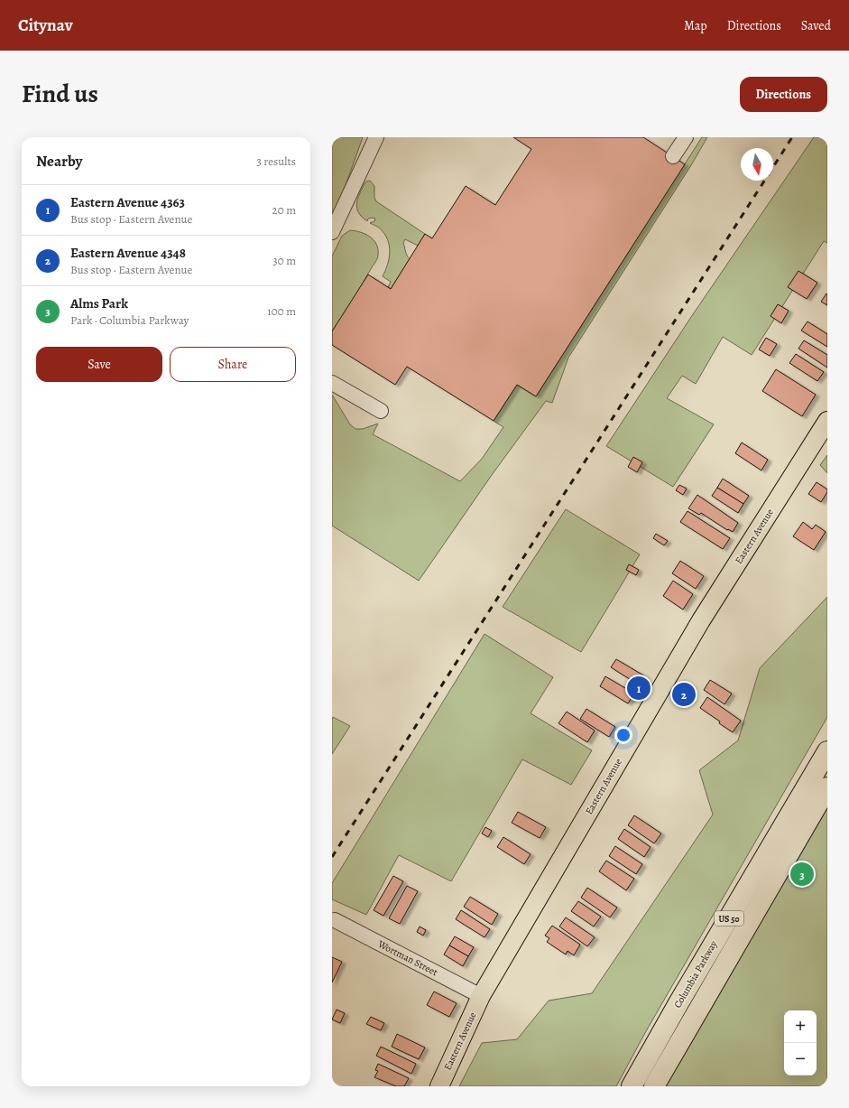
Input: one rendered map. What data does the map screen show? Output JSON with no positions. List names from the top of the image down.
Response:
{
  "streets": {
    "highway": ["US 50", "Columbia Parkway"],
    "main road": ["Eastern Avenue"],
    "street": ["Wortman Street"]
  },
  "crossings": [
    ["Eastern Avenue", "Wortman Street"]
  ],
  "north": "bottom",
  "page": {
    "header": "Citynav",
    "nav": ["Map", "Directions", "Saved"],
    "title": "Find us",
    "buttons": [
      "Directions",
      ["Save", "Share"]
    ],
    "heading": ["Nearby", "3 results"],
    "list": [
      {
        "mark": "1",
        "name": "Eastern Avenue 4363",
        "note": "Bus stop · Eastern Avenue",
        "value": "20 m"
      },
      {
        "mark": "2",
        "name": "Eastern Avenue 4348",
        "note": "Bus stop · Eastern Avenue",
        "value": "30 m"
      },
      {
        "mark": "3",
        "name": "Alms Park",
        "note": "Park · Columbia Parkway",
        "value": "100 m"
      }
    ],
    "pins": ["1", "2", "3"],
    "map_buttons": ["+", "−"]
  }
}
